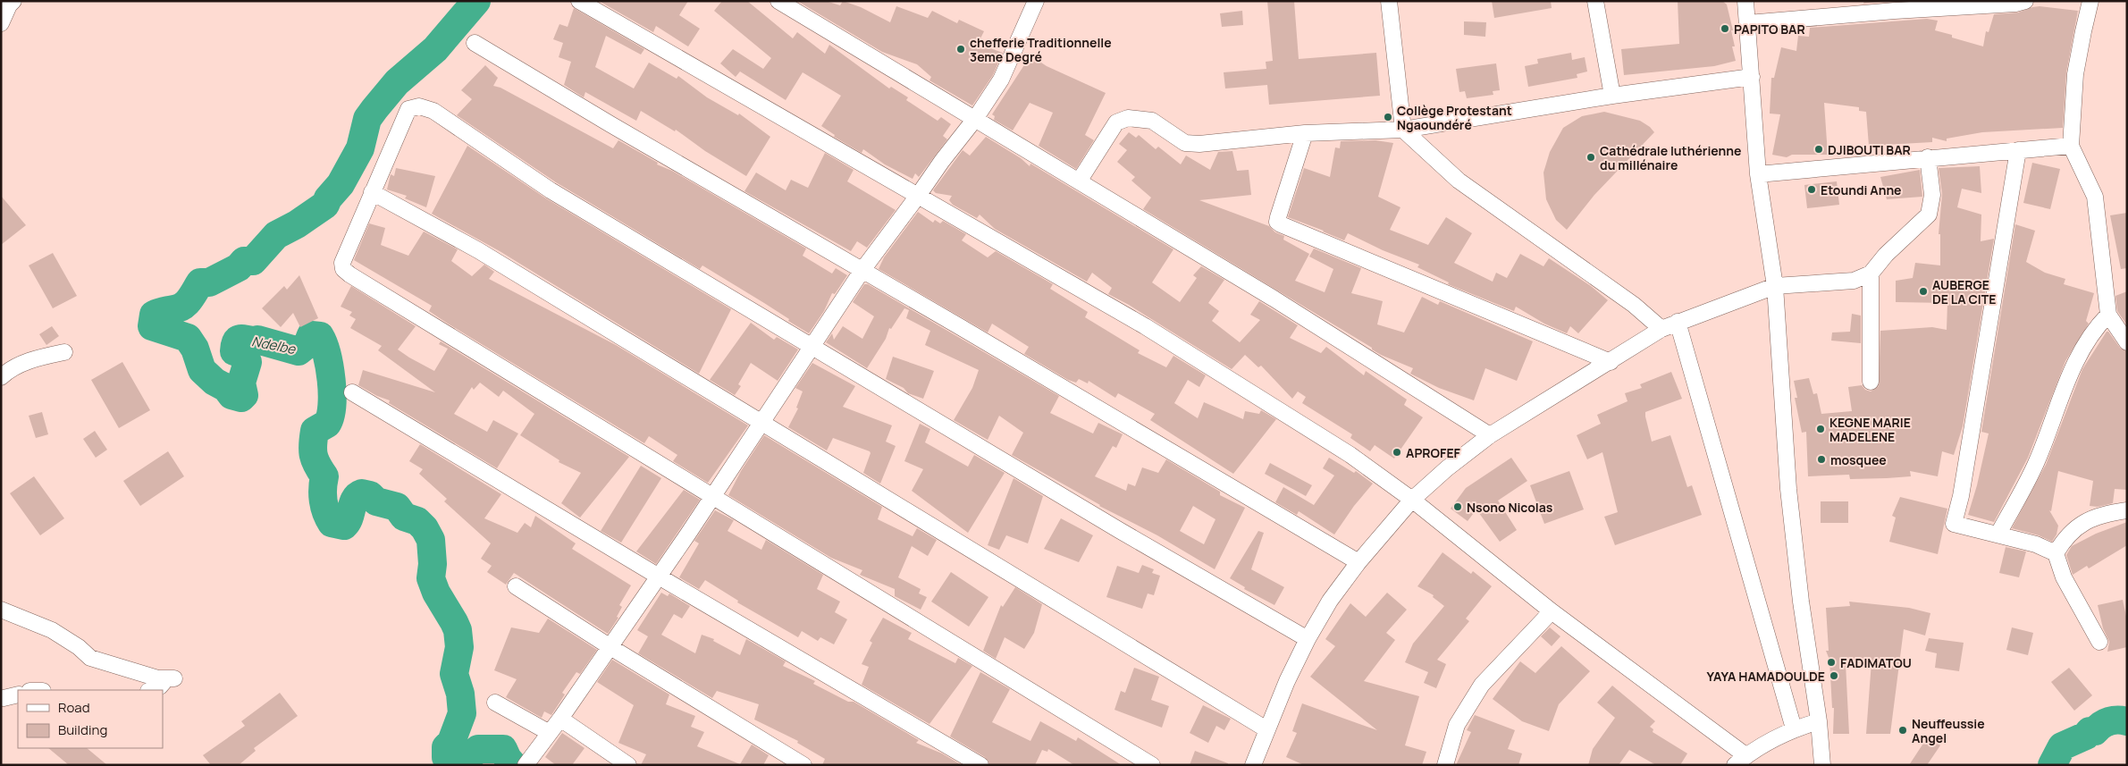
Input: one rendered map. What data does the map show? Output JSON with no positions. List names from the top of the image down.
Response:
{
  "water": ["Ndelbe"],
  "places": [
    "PAPITO BAR",
    "chefferie Traditionnelle 3eme Degré",
    "Collège Protestant Ngaoundéré",
    "DJIBOUTI BAR",
    "Cathédrale luthérienne du millénaire",
    "Etoundi Anne",
    "AUBERGE DE LA CITE",
    "KEGNE MARIE MADELENE",
    "APROFEF",
    "mosquee",
    "Nsono Nicolas",
    "FADIMATOU",
    "YAYA HAMADOULDE",
    "Neuffeussie Angel"
  ],
  "legend": ["Road", "Building"]
}
